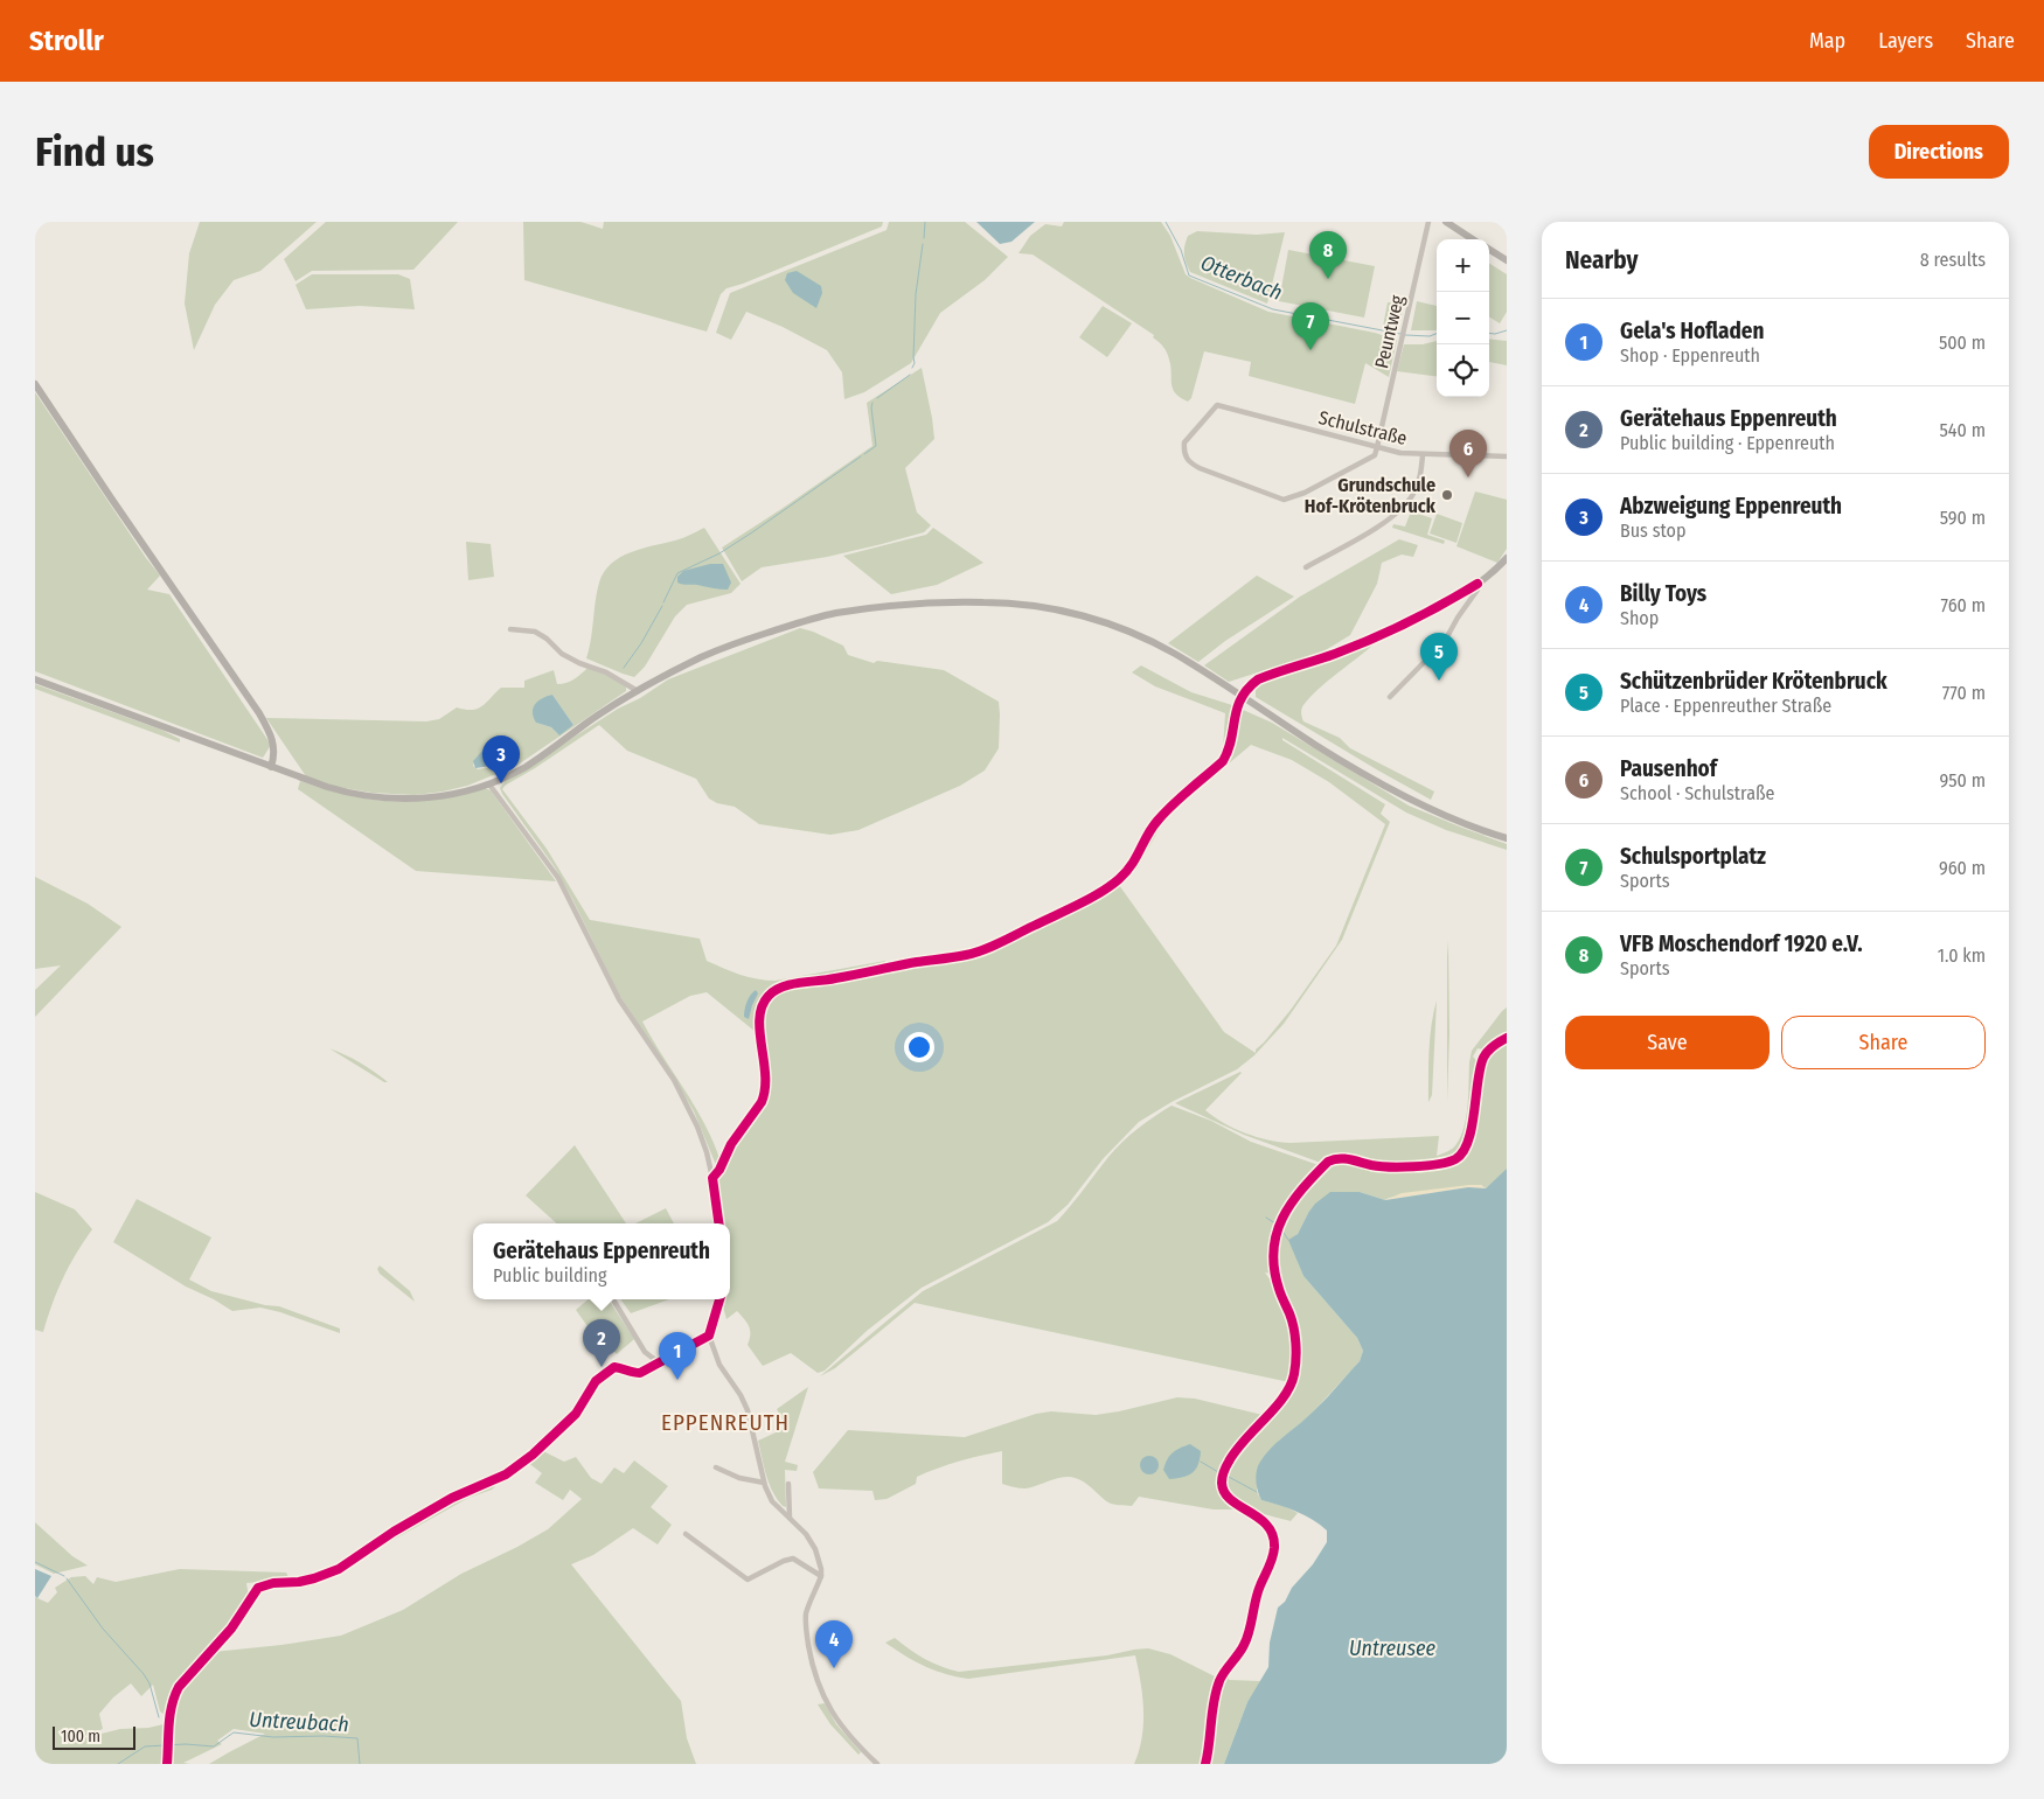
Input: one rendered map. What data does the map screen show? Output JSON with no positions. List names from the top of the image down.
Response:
{
  "streets": {
    "street": ["Peuntweg", "Schulstraße"]
  },
  "crossings": [
    ["Peuntweg", "Schulstraße"]
  ],
  "districts": ["EPPENREUTH"],
  "water": ["Otterbach", "Untreusee", "Untreubach"],
  "places": ["Grundschule Hof-Krötenbruck"],
  "scale_bar": "100 m",
  "page": {
    "header": "Strollr",
    "nav": ["Map", "Layers", "Share"],
    "buttons": [
      "Directions",
      ["Save", "Share"]
    ],
    "title": "Find us",
    "heading": ["Nearby", "8 results"],
    "pins": [
      "8",
      "7",
      "6",
      "5",
      "3",
      "2",
      "1",
      "4"
    ],
    "map_buttons": ["+", "−"],
    "list": [
      {
        "mark": "1",
        "name": "Gela's Hofladen",
        "note": "Shop · Eppenreuth",
        "value": "500 m"
      },
      {
        "mark": "2",
        "name": "Gerätehaus Eppenreuth",
        "note": "Public building · Eppenreuth",
        "value": "540 m"
      },
      {
        "mark": "3",
        "name": "Abzweigung Eppenreuth",
        "note": "Bus stop",
        "value": "590 m"
      },
      {
        "mark": "4",
        "name": "Billy Toys",
        "note": "Shop",
        "value": "760 m"
      },
      {
        "mark": "5",
        "name": "Schützenbrüder Krötenbruck",
        "note": "Place · Eppenreuther Straße",
        "value": "770 m"
      },
      {
        "mark": "6",
        "name": "Pausenhof",
        "note": "School · Schulstraße",
        "value": "950 m"
      },
      {
        "mark": "7",
        "name": "Schulsportplatz",
        "note": "Sports",
        "value": "960 m"
      },
      {
        "mark": "8",
        "name": "VFB Moschendorf 1920 e.V.",
        "note": "Sports",
        "value": "1.0 km"
      }
    ],
    "popup": ["Gerätehaus Eppenreuth", "Public building"],
    "scale": "100 m"
  }
}
